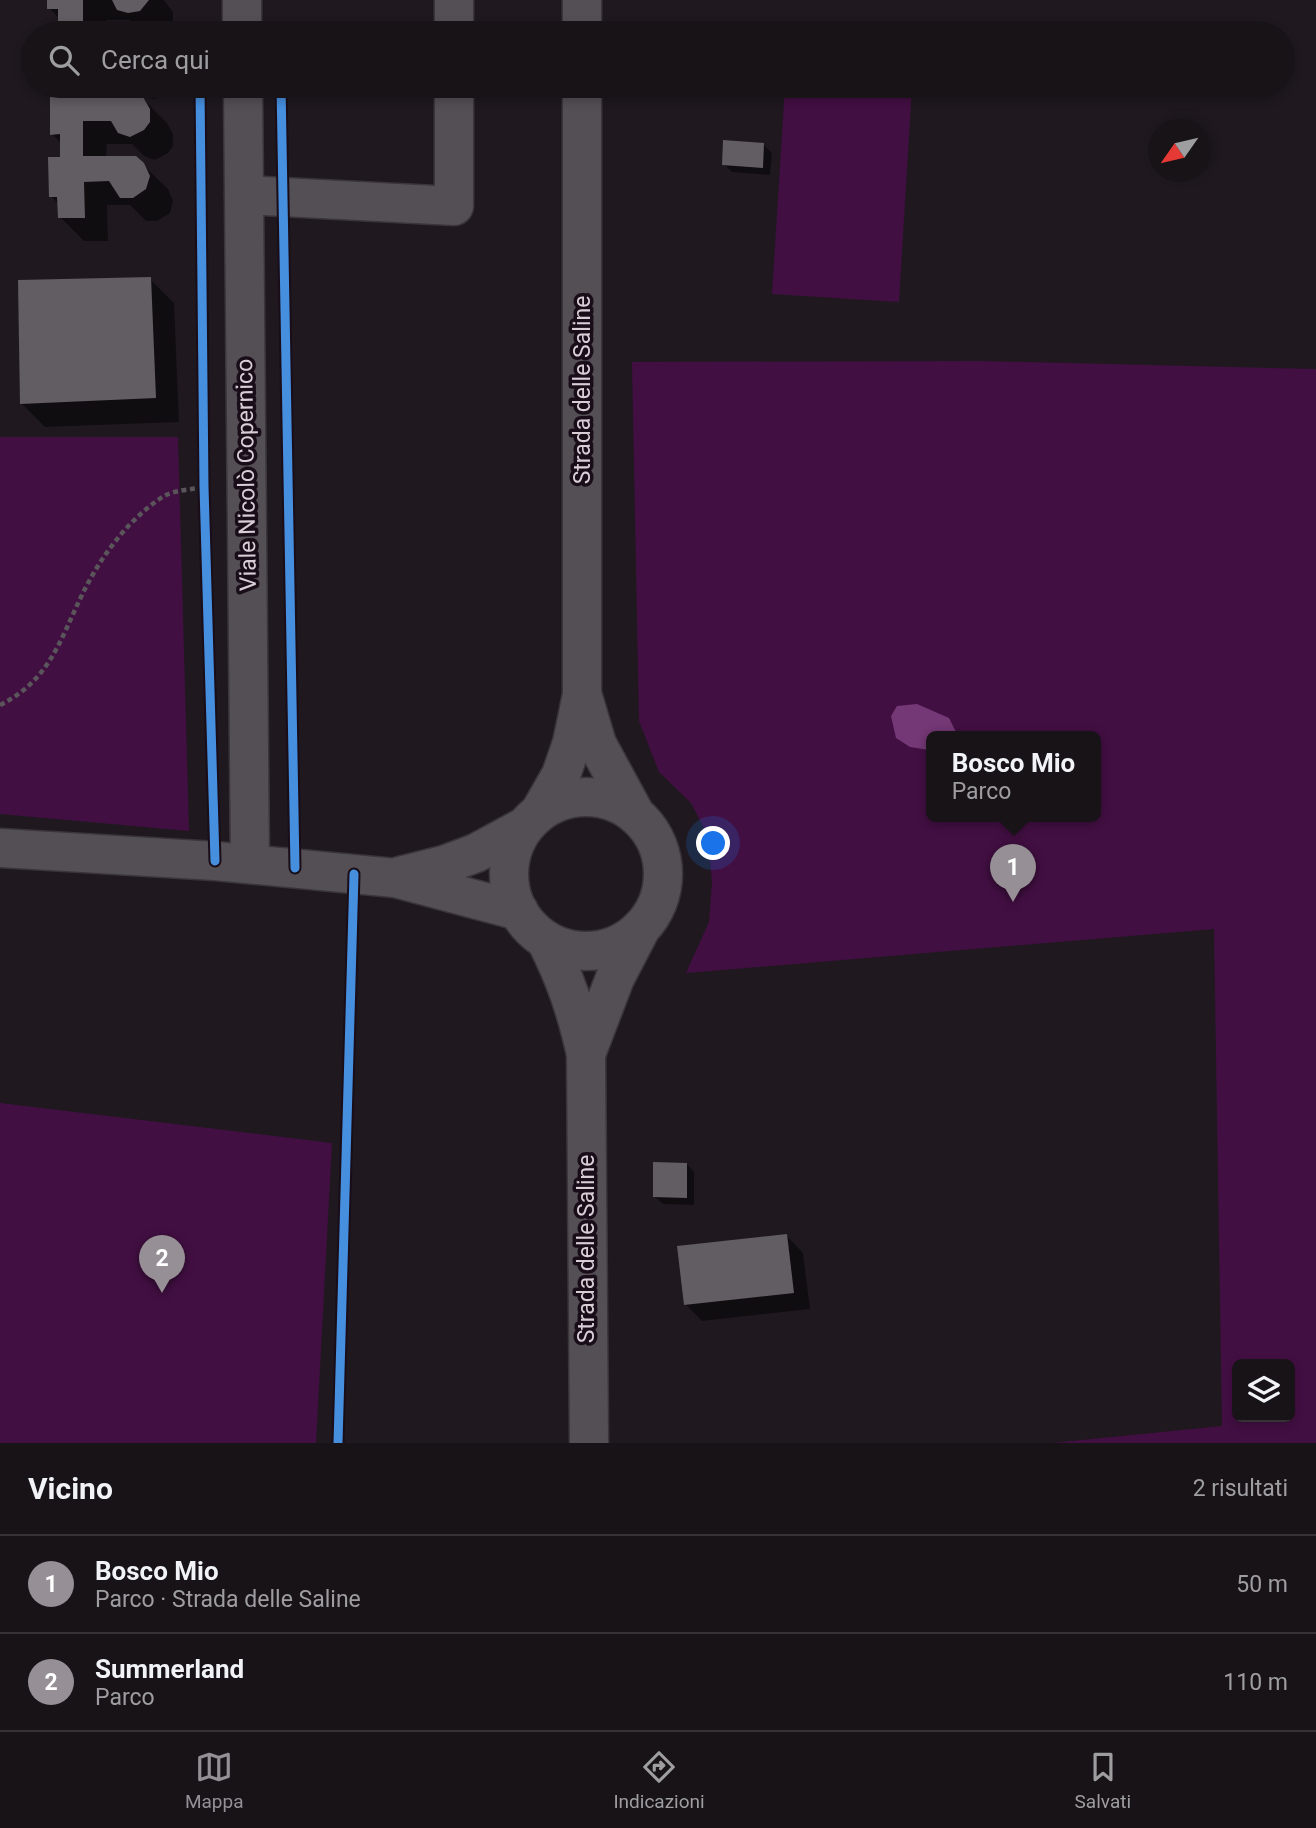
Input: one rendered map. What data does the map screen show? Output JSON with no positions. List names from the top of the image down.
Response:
{
  "streets": {
    "street": ["Strada delle Saline", "Viale Nicolò Copernico"]
  },
  "north": "bottom left",
  "page": {
    "search": "Cerca qui",
    "popup": ["Bosco Mio", "Parco"],
    "pins": ["1", "2"],
    "heading": ["Vicino", "2 risultati"],
    "list": [
      {
        "mark": "1",
        "name": "Bosco Mio",
        "note": "Parco · Strada delle Saline",
        "value": "50 m"
      },
      {
        "mark": "2",
        "name": "Summerland",
        "note": "Parco",
        "value": "110 m"
      }
    ],
    "nav": ["Mappa", "Indicazioni", "Salvati"]
  }
}
